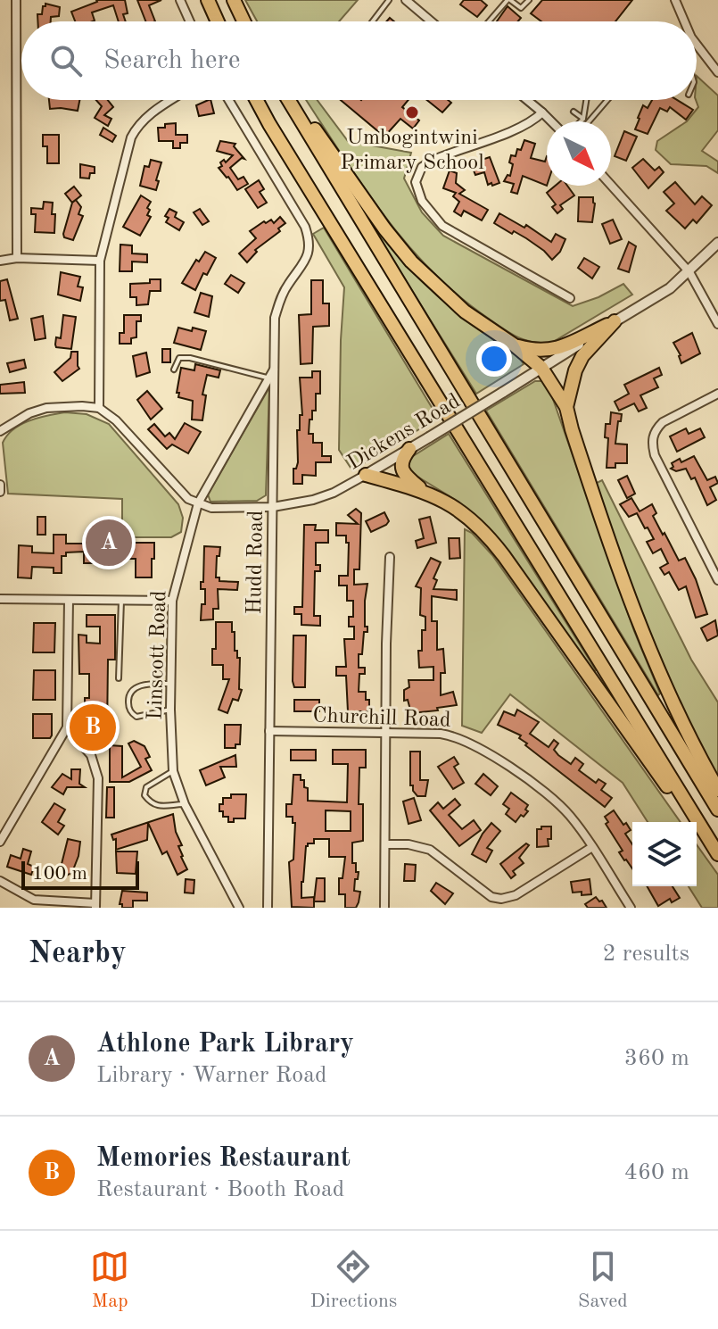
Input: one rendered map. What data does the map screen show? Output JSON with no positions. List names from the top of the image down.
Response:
{
  "streets": {
    "street": [
      "Dickens Road",
      "Hudd Road",
      "Linscott Road",
      "Churchill Road"
    ]
  },
  "crossings": [
    ["Dickens Road", "Hudd Road"],
    ["Dickens Road", "Linscott Road"],
    ["Hudd Road", "Linscott Road"],
    ["Hudd Road", "Churchill Road"]
  ],
  "places": ["Umbogintwini Primary School"],
  "scale_bar": "100 m",
  "north": "bottom right",
  "page": {
    "search": "Search here",
    "pins": ["A", "B"],
    "scale": "100 m",
    "heading": ["Nearby", "2 results"],
    "list": [
      {
        "mark": "A",
        "name": "Athlone Park Library",
        "note": "Library · Warner Road",
        "value": "360 m"
      },
      {
        "mark": "B",
        "name": "Memories Restaurant",
        "note": "Restaurant · Booth Road",
        "value": "460 m"
      }
    ],
    "nav": ["Map", "Directions", "Saved"]
  }
}
